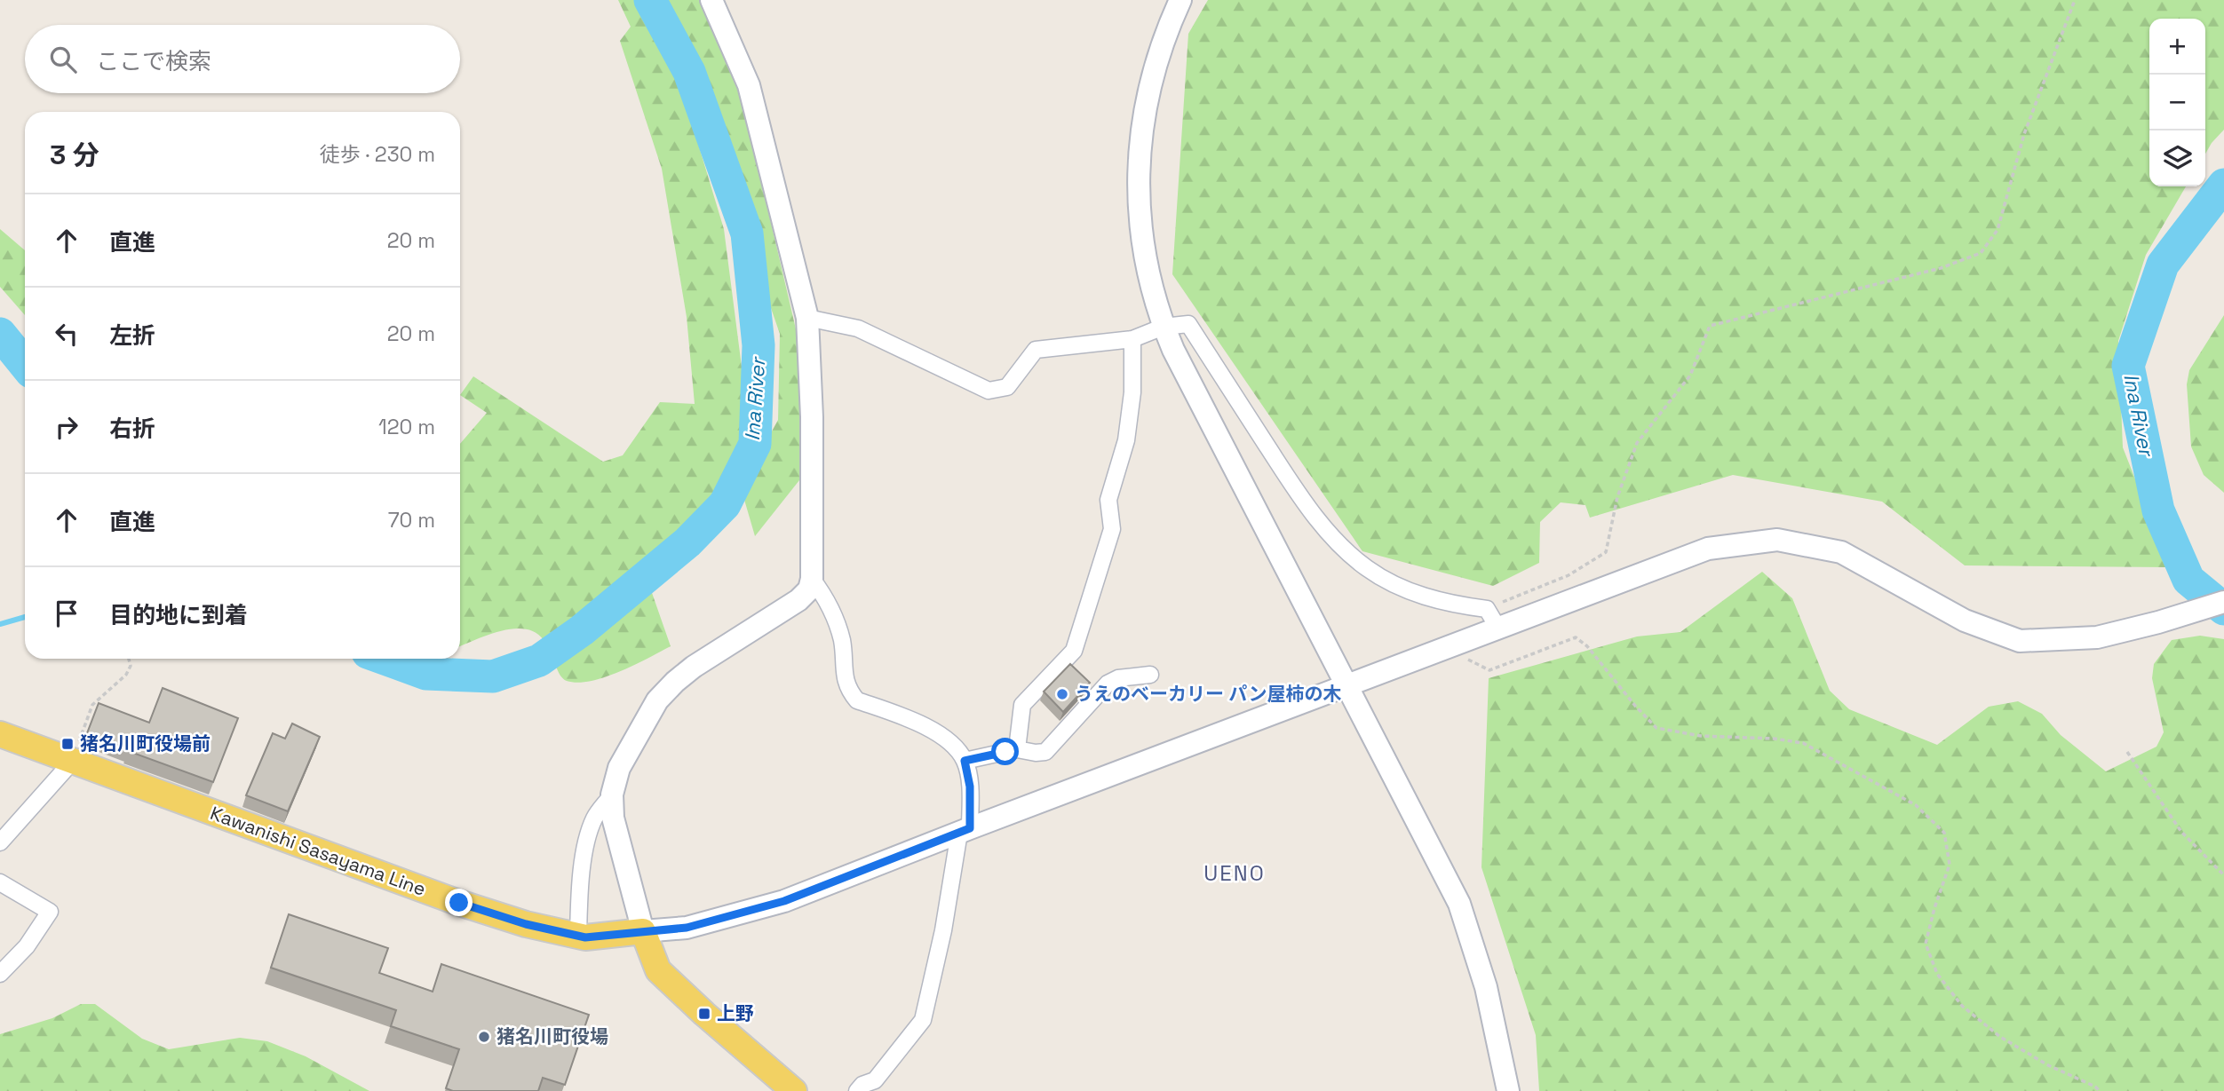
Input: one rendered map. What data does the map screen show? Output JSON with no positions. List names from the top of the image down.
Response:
{
  "streets": {
    "main road": ["Kawanishi Sasayama Line"]
  },
  "districts": ["UENO"],
  "water": ["Ina River"],
  "places": {
    "other": ["うえのベーカリー パン屋柿の木", "猪名川町役場"],
    "transit": ["猪名川町役場前", "上野"]
  },
  "page": {
    "map_buttons": ["+", "−"],
    "search": "ここで検索",
    "heading": ["3 分", "徒歩 · 230 m"],
    "list": [
      ["直進", "20 m"],
      ["左折", "20 m"],
      ["右折", "120 m"],
      ["直進", "70 m"],
      "目的地に到着"
    ]
  }
}
